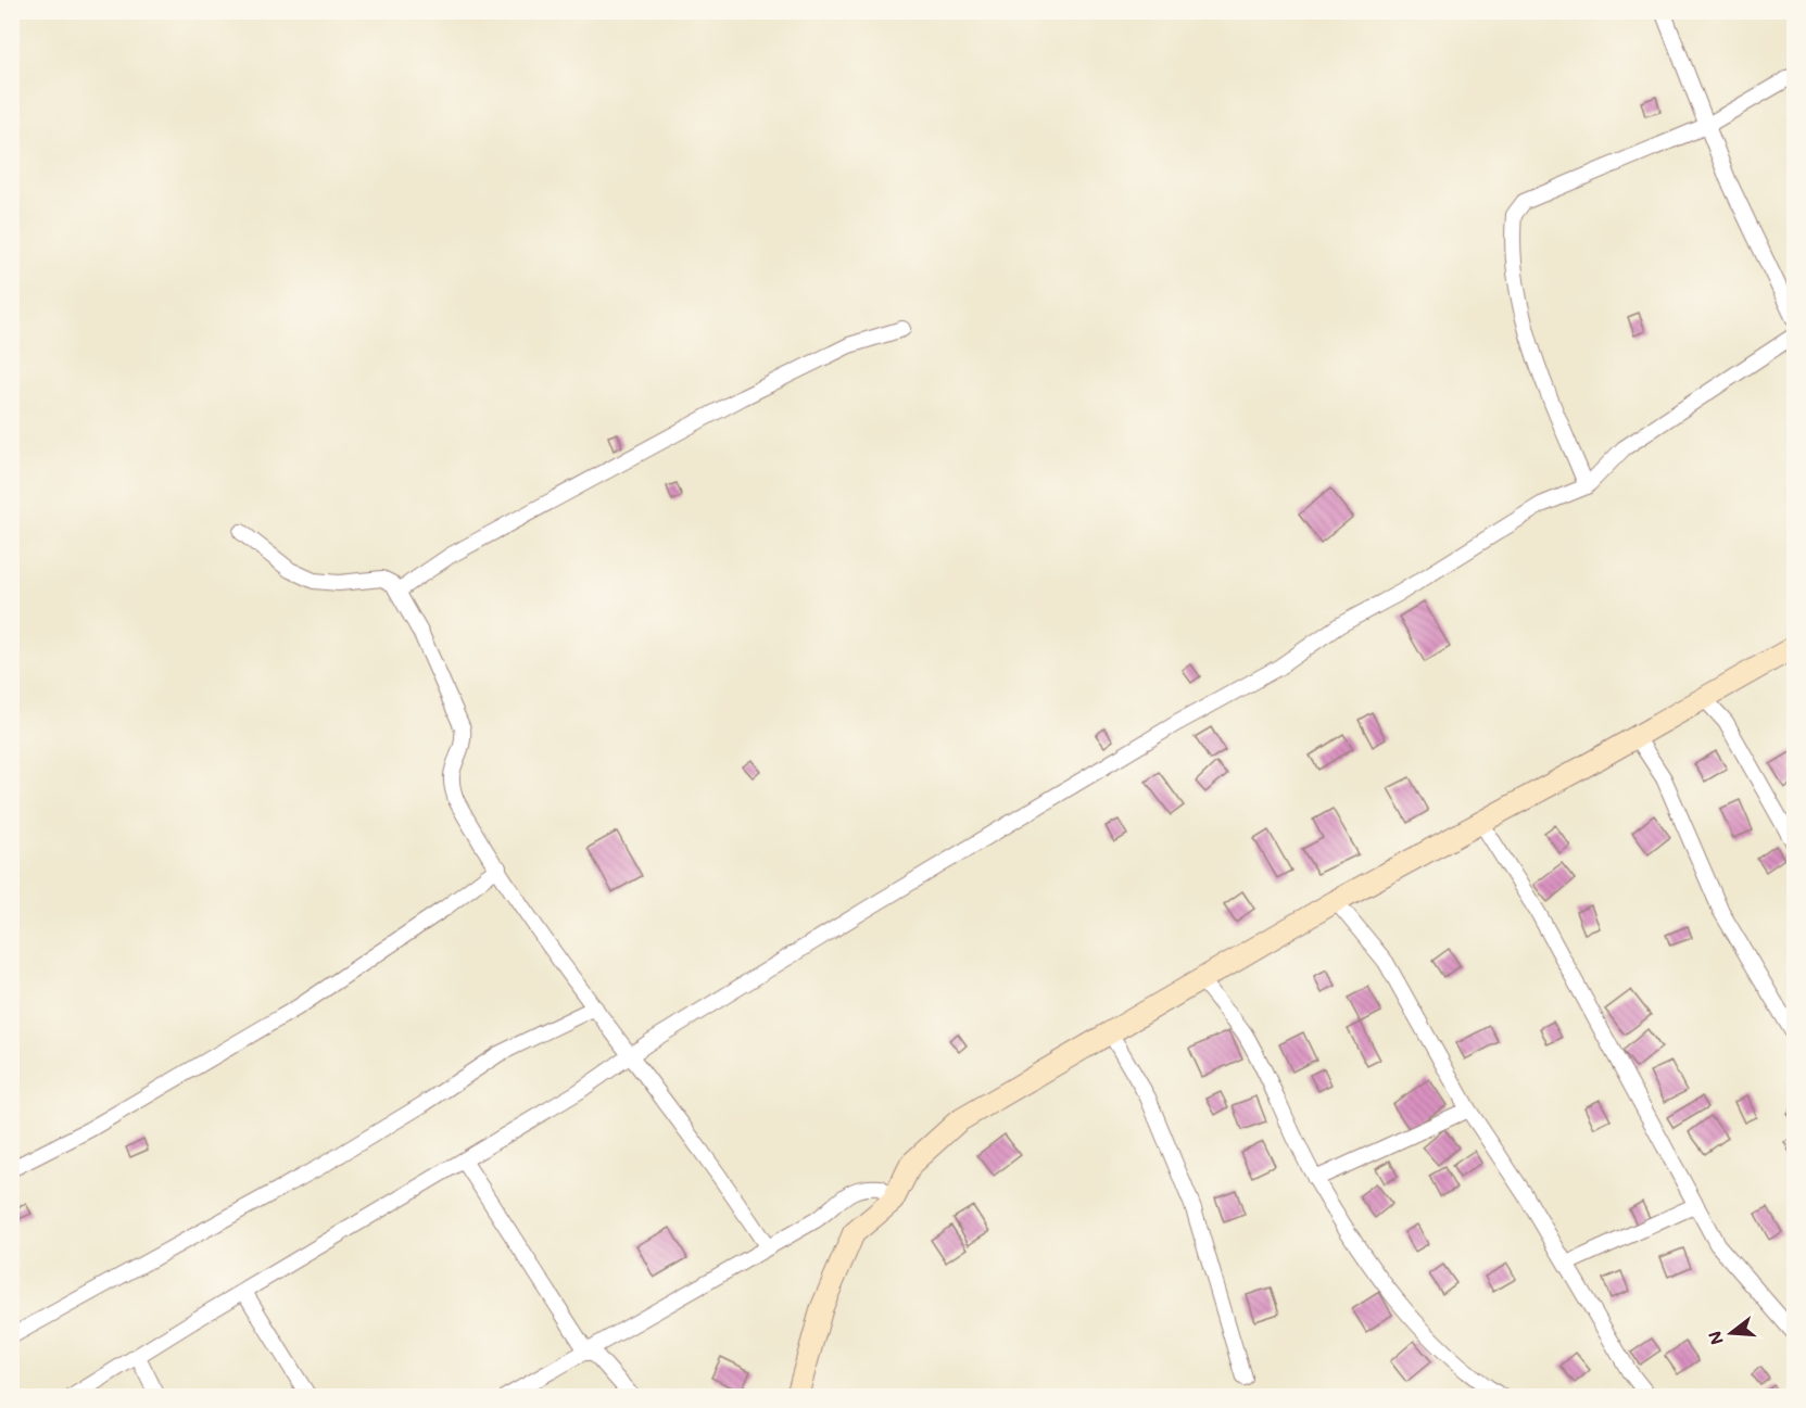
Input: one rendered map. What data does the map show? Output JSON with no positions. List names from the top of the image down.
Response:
{
  "north": "left"
}
